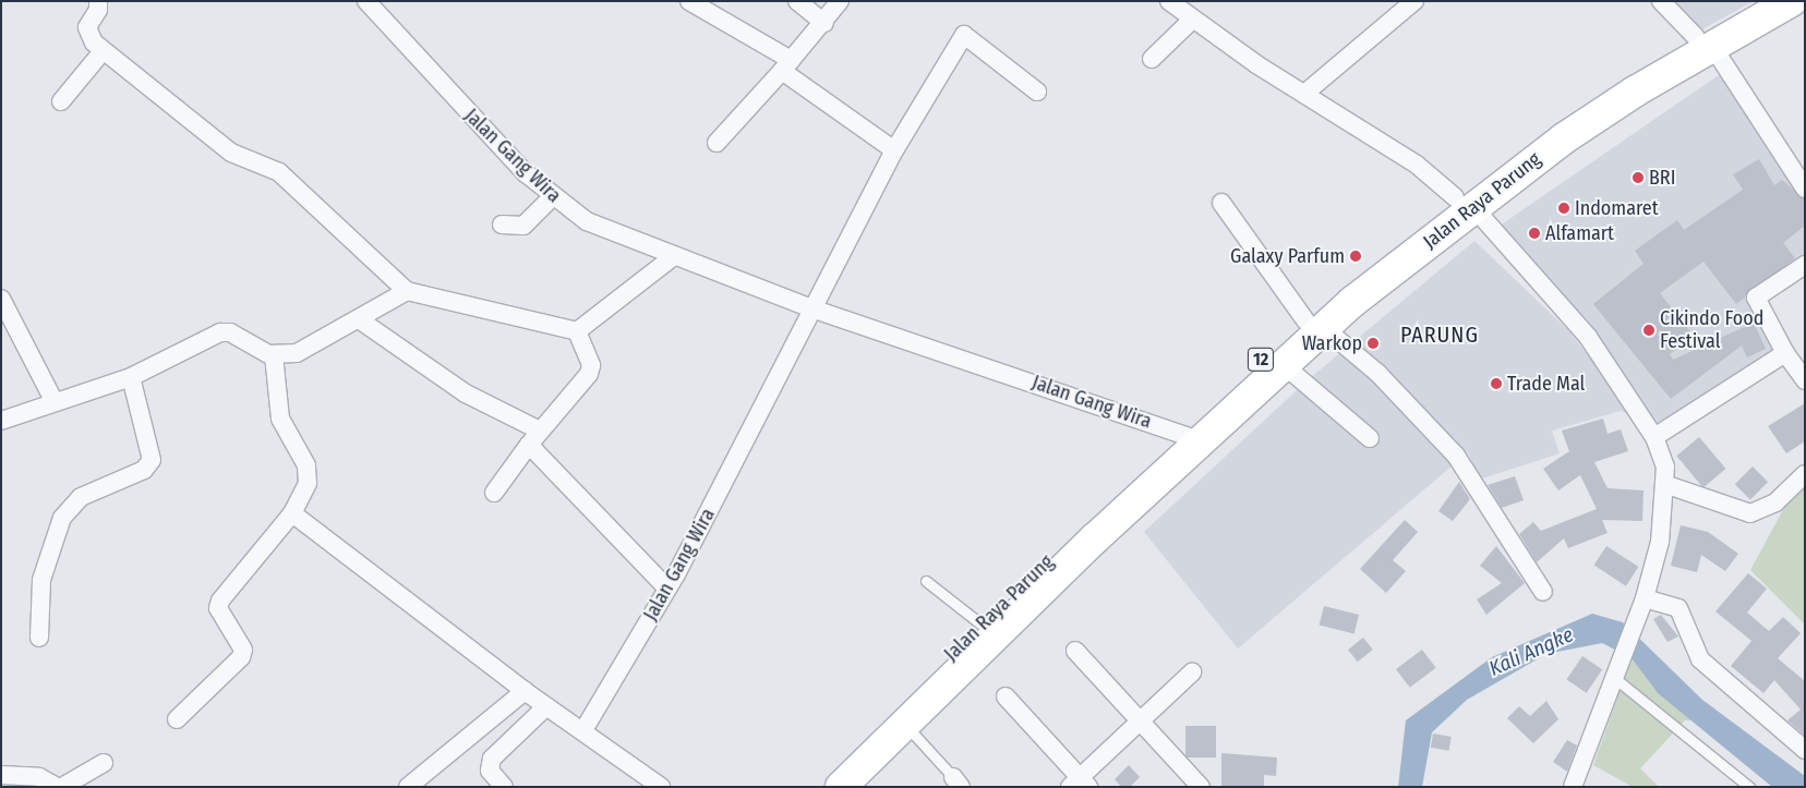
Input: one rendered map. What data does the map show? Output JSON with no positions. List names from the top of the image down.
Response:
{
  "streets": {
    "highway": ["Jalan Raya Parung", "12"],
    "street": ["Jalan Gang Wira"]
  },
  "crossings": [
    ["Jalan Gang Wira", "Jalan Raya Parung"]
  ],
  "districts": ["PARUNG"],
  "water": ["Kali Angke"],
  "places": [
    "BRI",
    "Indomaret",
    "Alfamart",
    "Galaxy Parfum",
    "Cikindo Food Festival",
    "Warkop",
    "Trade Mal"
  ]
}
